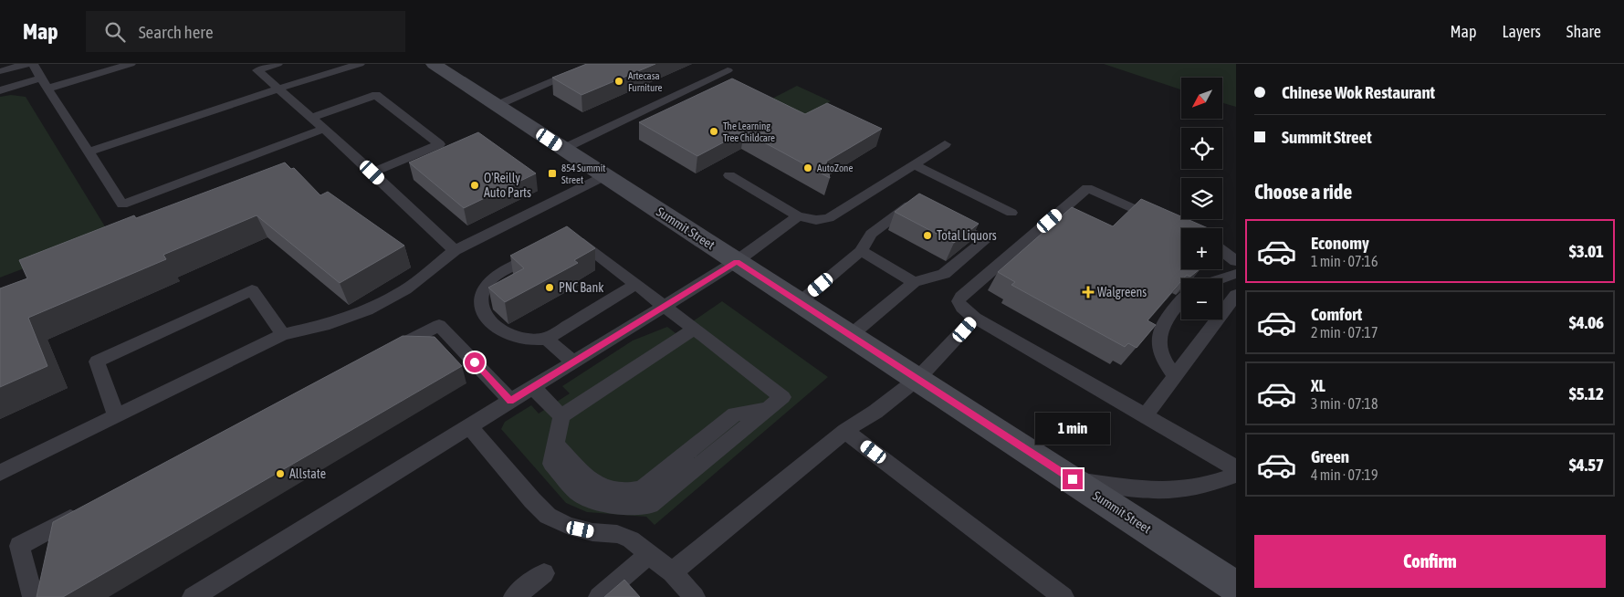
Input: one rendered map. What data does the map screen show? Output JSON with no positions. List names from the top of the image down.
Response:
{
  "streets": {
    "main road": ["Summit Street"]
  },
  "places": {
    "other": [
      "Artecasa Furniture",
      "The Learning Tree Childcare",
      "AutoZone",
      "O'Reilly Auto Parts",
      "Total Liquors",
      "PNC Bank",
      "Allstate"
    ],
    "transit": ["854 Summit Street"],
    "health": ["Walgreens"]
  },
  "north": "bottom left",
  "page": {
    "header": "Map",
    "search": "Search here",
    "nav": ["Map", "Layers", "Share"],
    "banner": ["Chinese Wok Restaurant", "Summit Street"],
    "map_buttons": ["+", "−"],
    "heading": "Choose a ride",
    "list": [
      {
        "name": "Economy",
        "note": "1 min · 07:16",
        "value": "$3.01"
      },
      {
        "name": "Comfort",
        "note": "2 min · 07:17",
        "value": "$4.06"
      },
      {
        "name": "XL",
        "note": "3 min · 07:18",
        "value": "$5.12"
      },
      {
        "name": "Green",
        "note": "4 min · 07:19",
        "value": "$4.57"
      }
    ],
    "bubble": "1 min",
    "buttons": "Confirm"
  }
}
